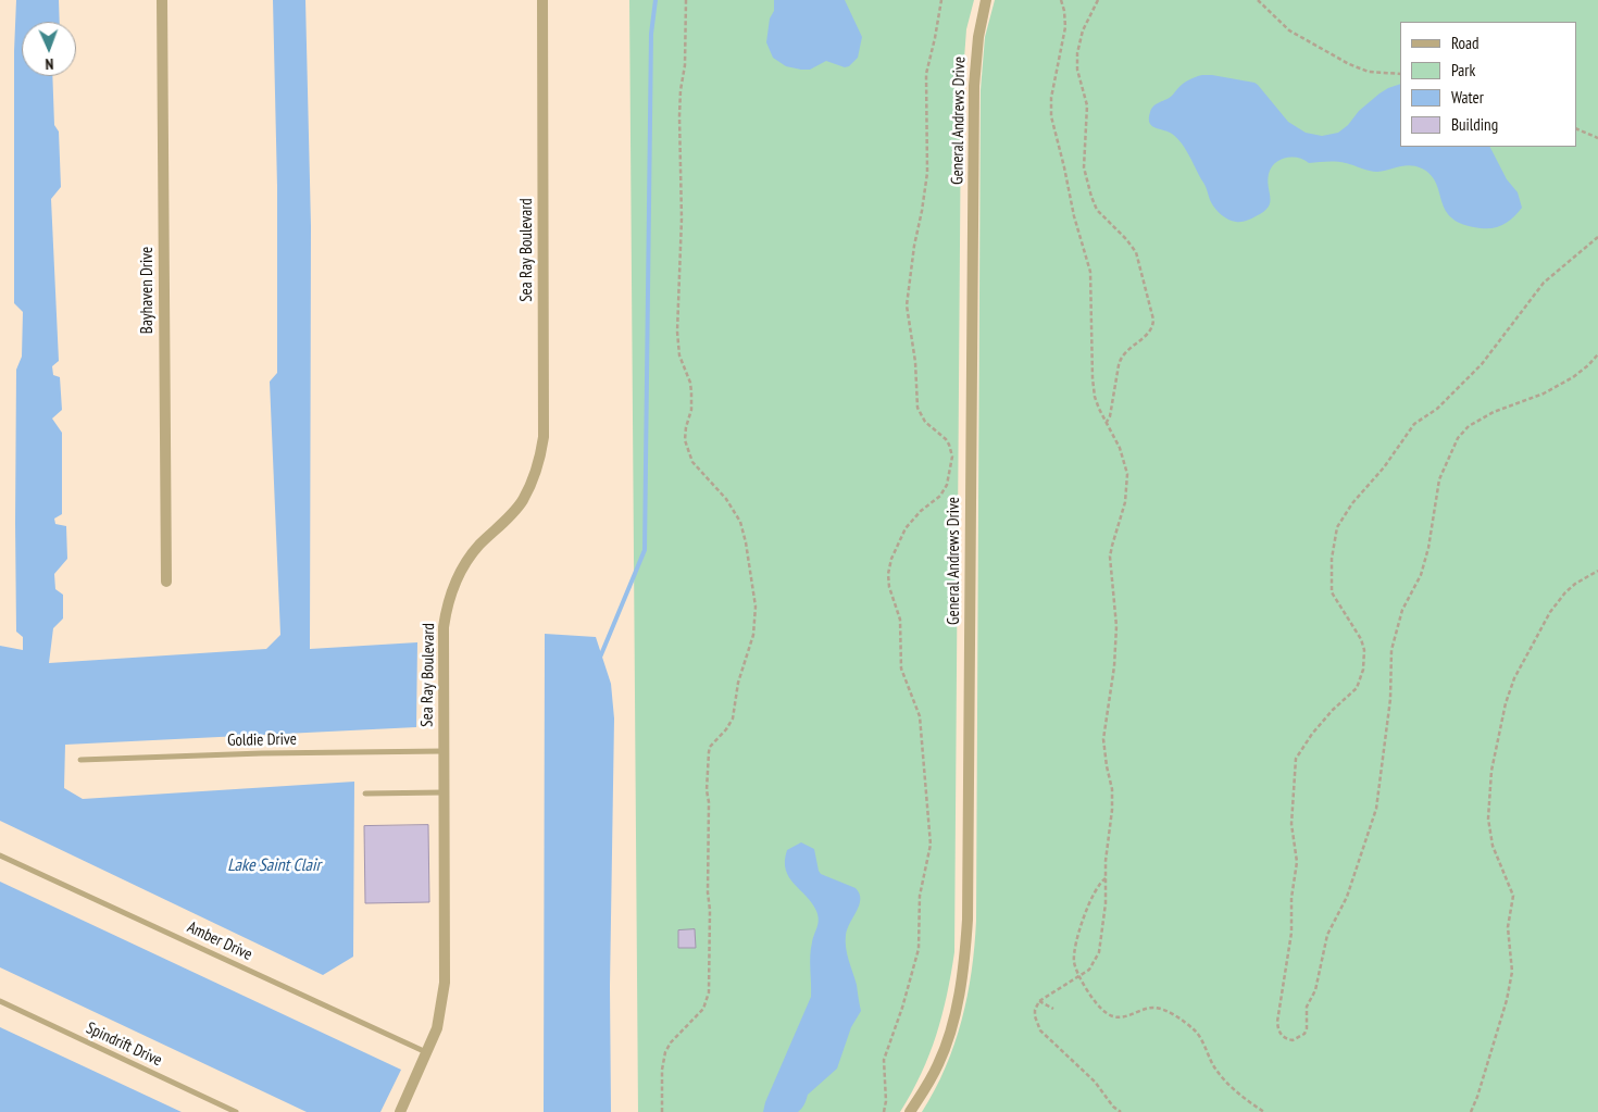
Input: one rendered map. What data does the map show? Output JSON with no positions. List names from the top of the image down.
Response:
{
  "streets": {
    "street": ["General Andrews Drive", "Sea Ray Boulevard", "Bayhaven Drive"],
    "lane": ["Goldie Drive", "Amber Drive", "Spindrift Drive"]
  },
  "crossings": [
    ["Sea Ray Boulevard", "Goldie Drive"],
    ["Sea Ray Boulevard", "Amber Drive"]
  ],
  "water": ["Lake Saint Clair"],
  "legend": [
    "Road",
    "Park",
    "Water",
    "Building"
  ],
  "north": "bottom"
}
